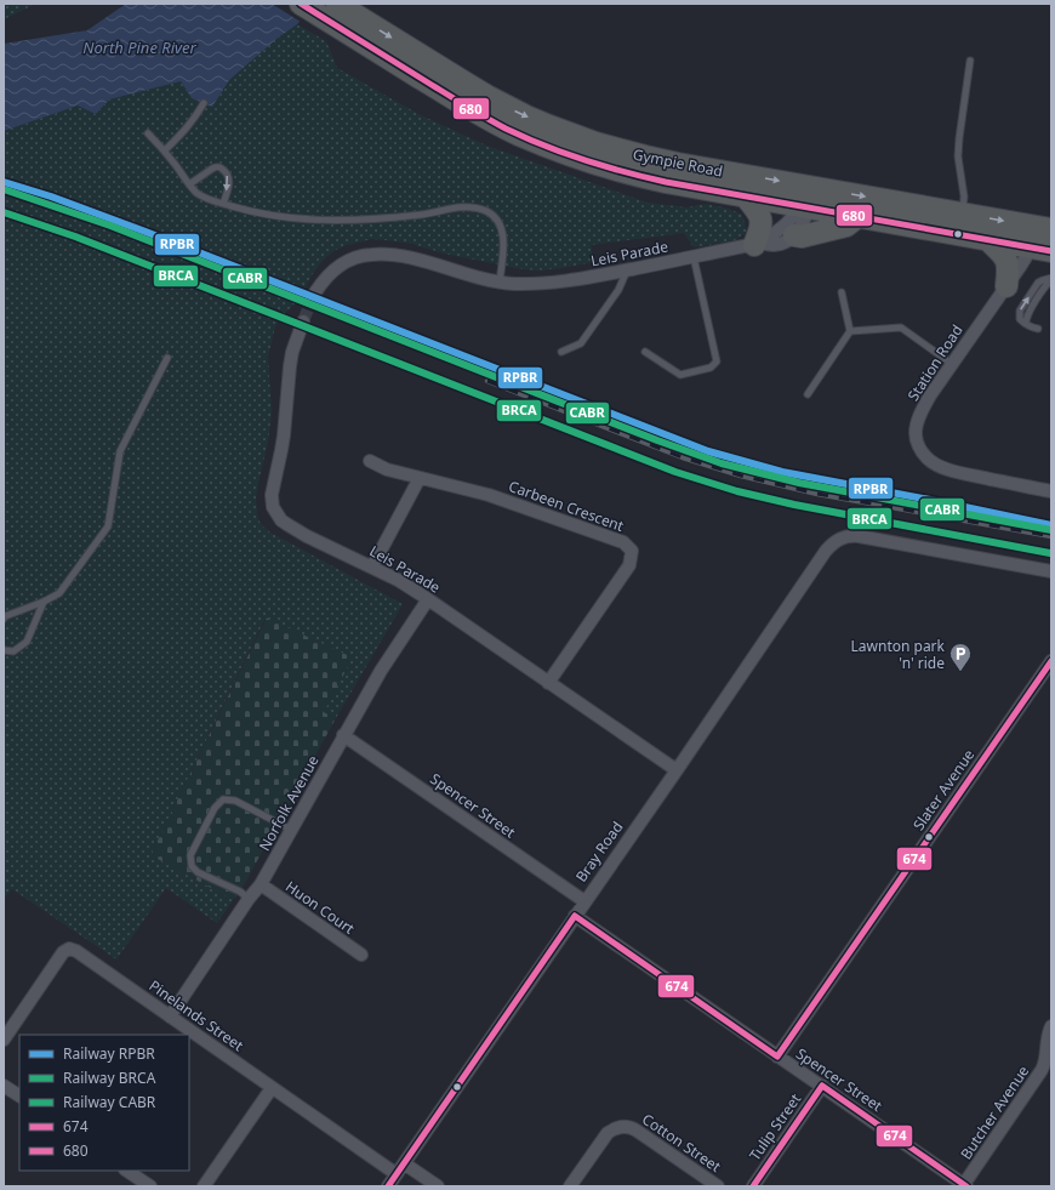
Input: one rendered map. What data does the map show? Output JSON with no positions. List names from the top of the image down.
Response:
{
  "streets": {
    "highway": ["Gympie Road"],
    "street": [
      "Leis Parade",
      "Station Road",
      "Carbeen Crescent",
      "Slater Avenue",
      "Norfolk Avenue",
      "Spencer Street",
      "Bray Road",
      "Huon Court",
      "Pinelands Street",
      "Butcher Avenue",
      "Tulip Street",
      "Cotton Street"
    ]
  },
  "crossings": [
    ["Gympie Road", "Leis Parade"],
    ["Gympie Road", "Station Road"],
    ["Leis Parade", "Carbeen Crescent"],
    ["Leis Parade", "Norfolk Avenue"],
    ["Leis Parade", "Bray Road"],
    ["Slater Avenue", "Spencer Street"],
    ["Norfolk Avenue", "Spencer Street"],
    ["Norfolk Avenue", "Huon Court"],
    ["Norfolk Avenue", "Pinelands Street"],
    ["Spencer Street", "Bray Road"],
    ["Spencer Street", "Butcher Avenue"],
    ["Spencer Street", "Tulip Street"],
    ["Bray Road", "Pinelands Street"]
  ],
  "water": ["North Pine River"],
  "places": {
    "parking": ["Lawnton park 'n' ride"]
  },
  "lines": [
    "transit line 680",
    "rail line RPBR",
    "rail line CABR",
    "rail line BRCA",
    "transit line 674"
  ],
  "legend": [
    "Railway RPBR",
    "Railway BRCA",
    "Railway CABR",
    "674",
    "680"
  ]
}
